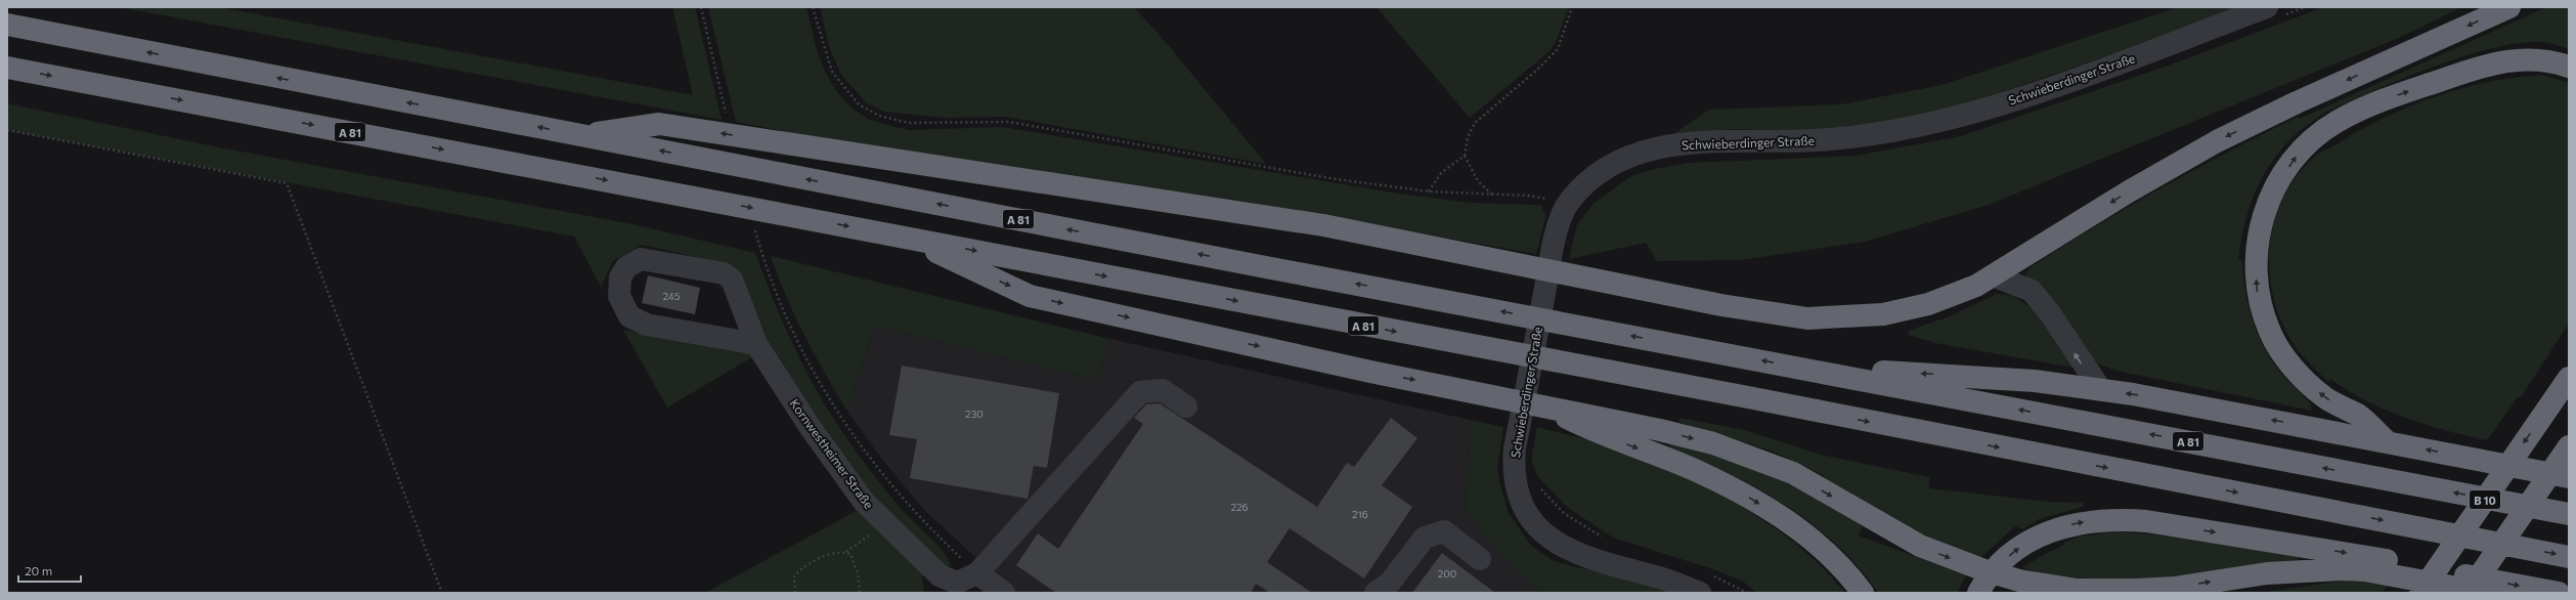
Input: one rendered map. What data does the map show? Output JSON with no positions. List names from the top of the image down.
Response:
{
  "streets": {
    "highway": ["A 81", "B 10"],
    "street": ["Schwieberdinger Straße", "Kornwestheimer Straße"]
  },
  "house_numbers": [
    "245",
    "230",
    "226",
    "216",
    "200"
  ],
  "scale_bar": "20 m"
}
